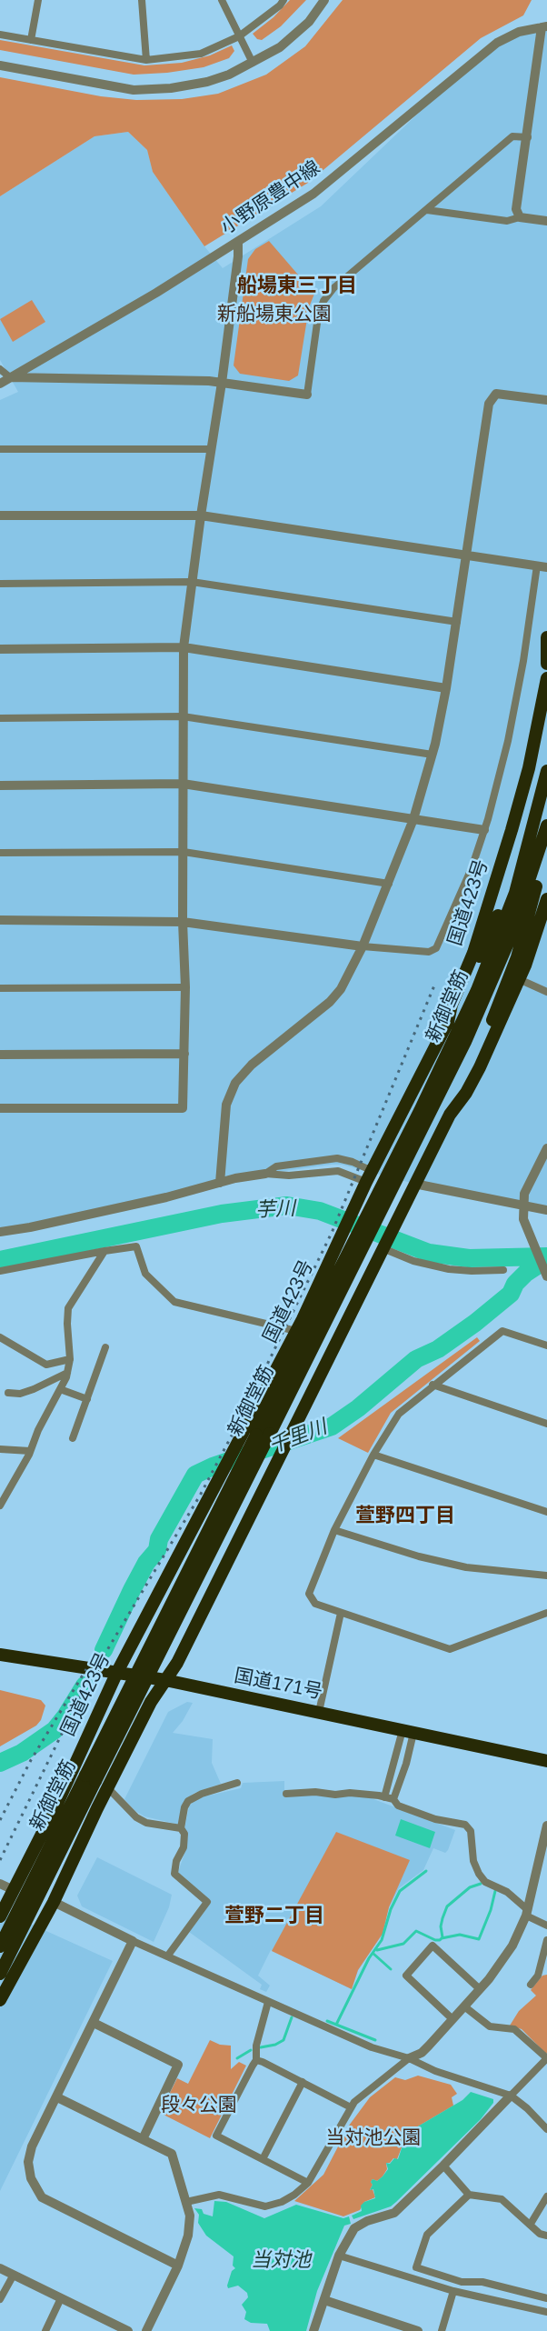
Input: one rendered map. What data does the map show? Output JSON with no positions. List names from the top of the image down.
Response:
{
  "streets": {
    "highway": ["国道423号", "新御堂筋", "国道171号"],
    "street": ["小野原豊中線"]
  },
  "crossings": [
    ["国道423号", "新御堂筋"],
    ["国道423号", "国道171号"]
  ],
  "districts": ["船場東三丁目", "萱野四丁目", "萱野二丁目"],
  "water": ["芋川", "千里川", "当対池"],
  "parks": ["新船場東公園", "段々公園", "当対池公園"]
}
